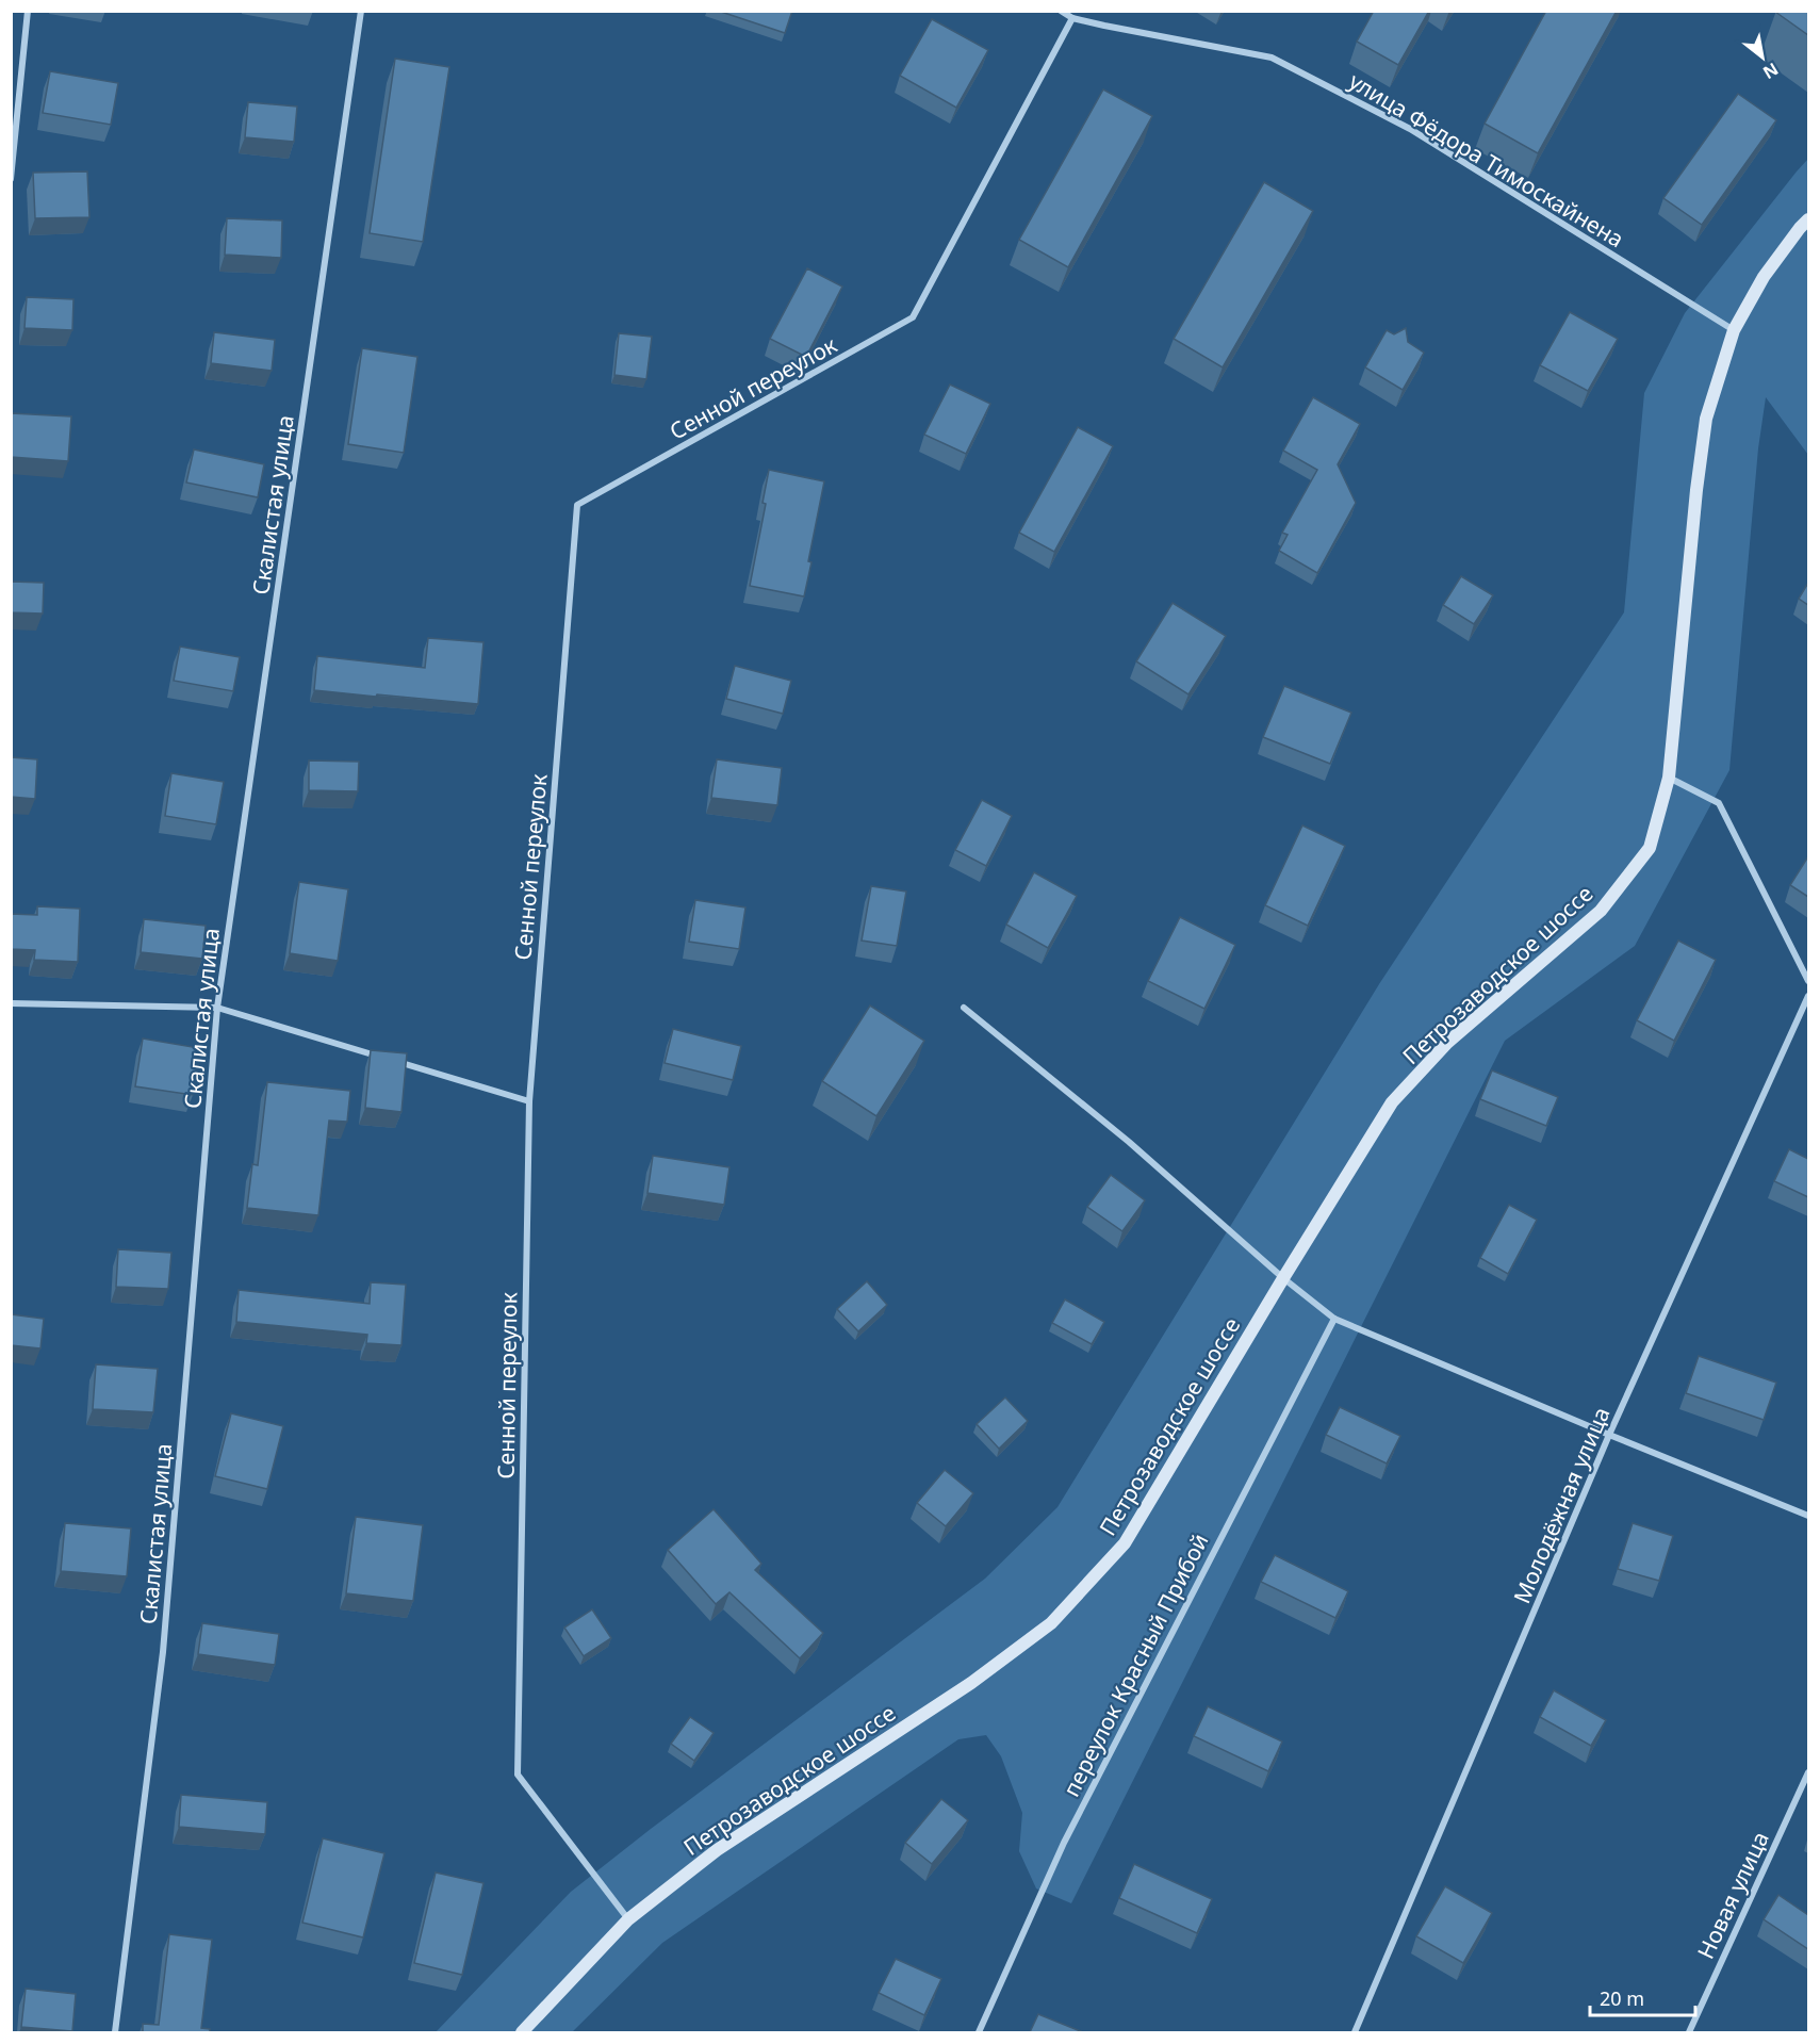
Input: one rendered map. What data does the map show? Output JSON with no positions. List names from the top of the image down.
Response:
{
  "streets": {
    "main road": ["Петрозаводское шоссе"],
    "street": [
      "улица Фёдора Тимоскайнена",
      "Сенной переулок",
      "Скалистая улица",
      "Молодёжная улица",
      "переулок Красный Прибой",
      "Новая улица"
    ]
  },
  "crossings": [
    ["улица Фёдора Тимоскайнена", "Сенной переулок"],
    ["улица Фёдора Тимоскайнена", "Петрозаводское шоссе"],
    ["Сенной переулок", "Петрозаводское шоссе"]
  ],
  "scale_bar": "20 m",
  "north": "bottom right"
}
